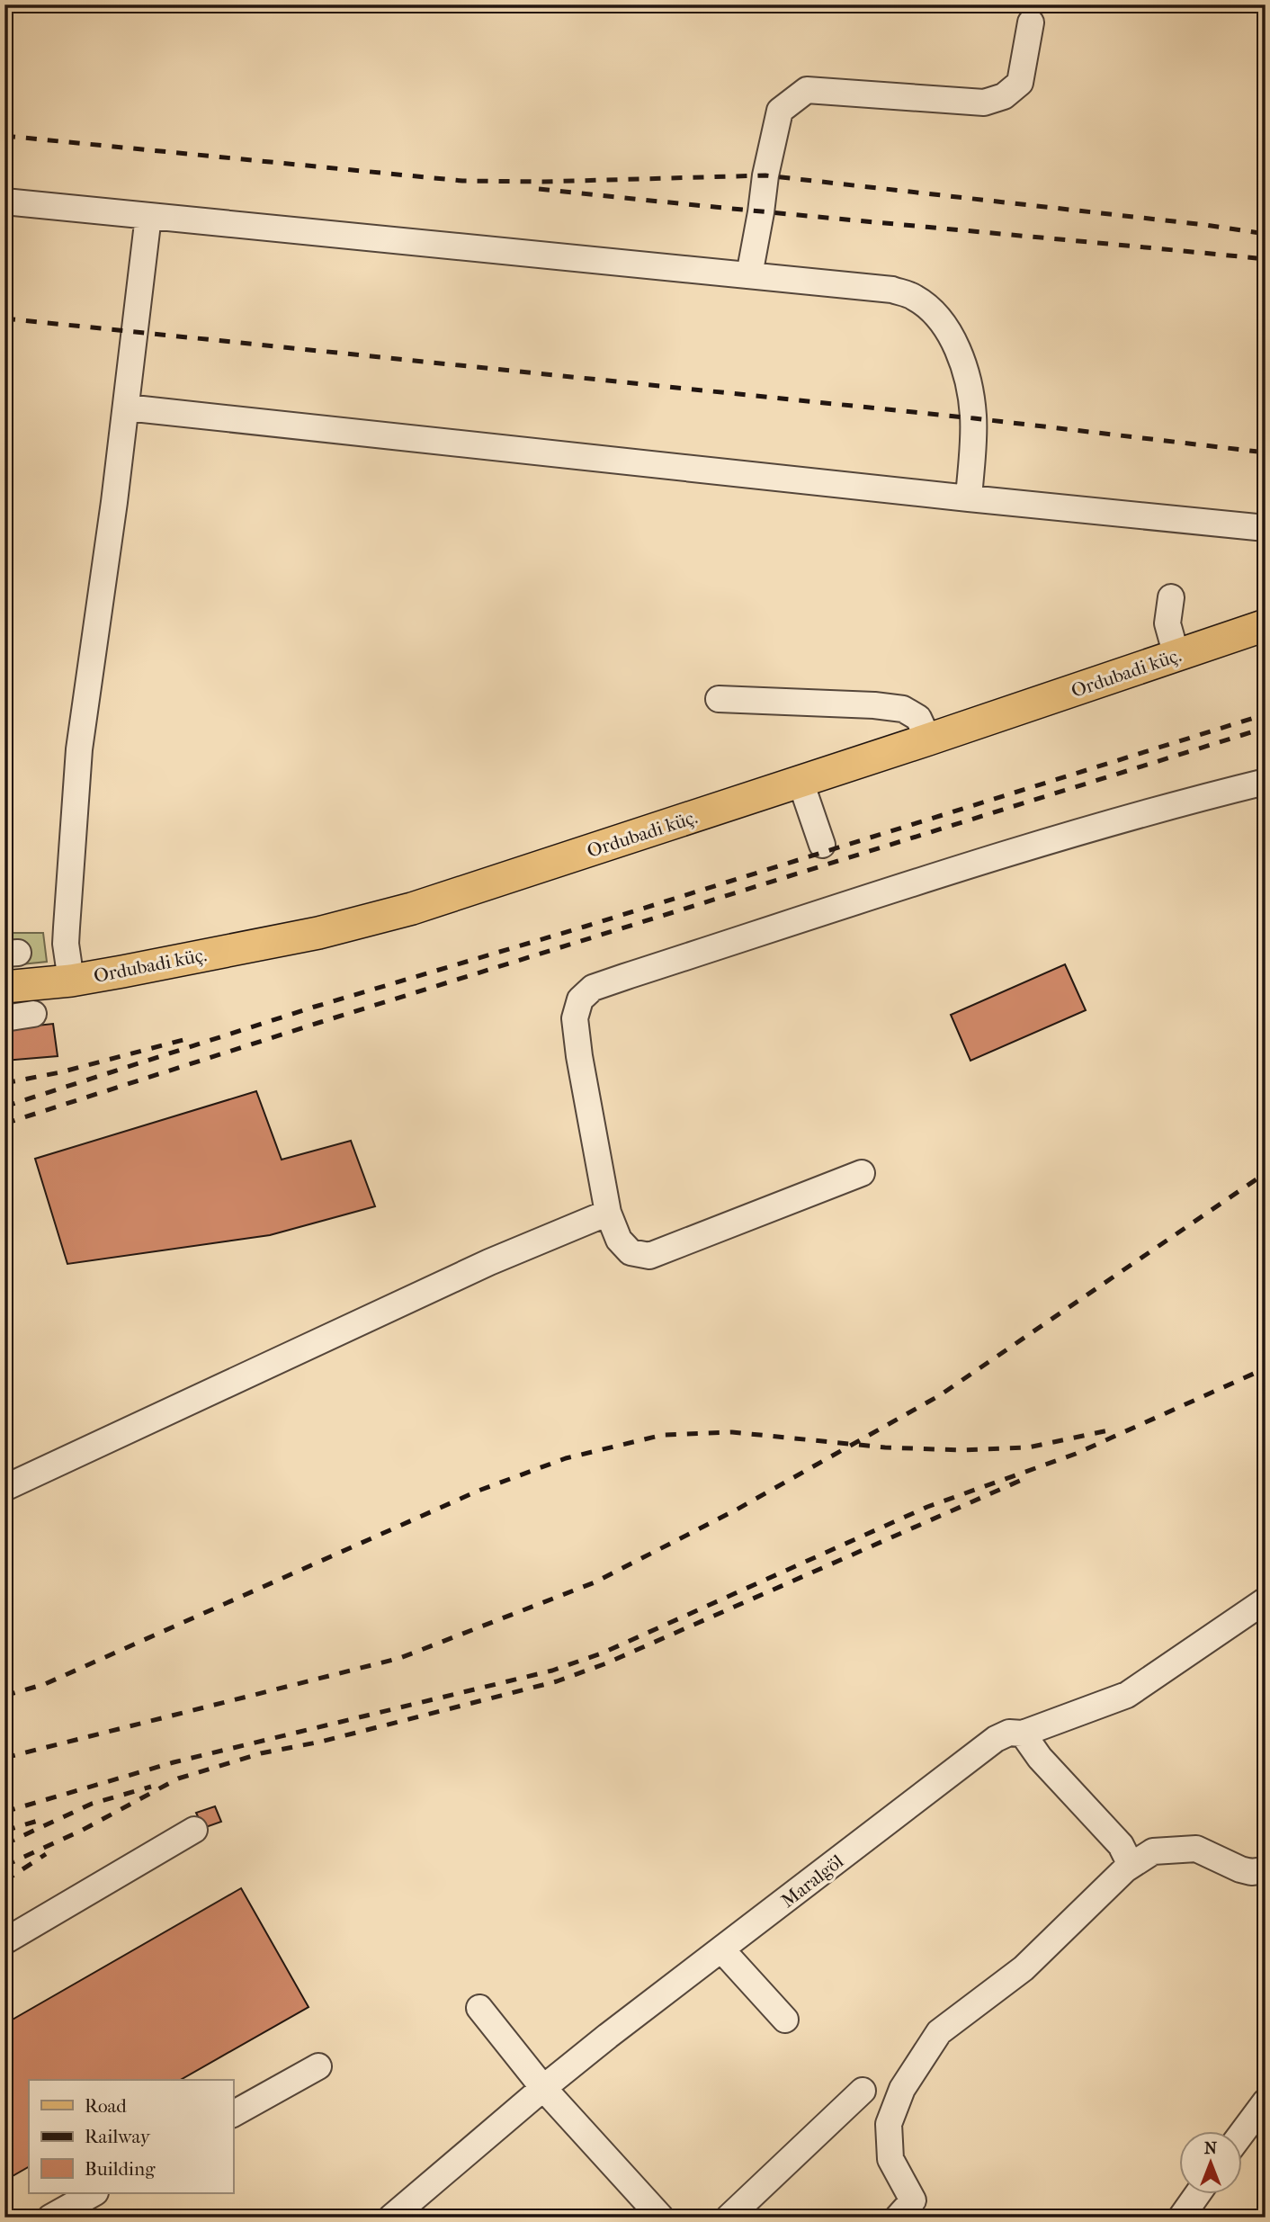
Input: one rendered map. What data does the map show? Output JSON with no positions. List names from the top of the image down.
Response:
{
  "streets": {
    "main road": ["Ordubadi küç."],
    "street": ["Maralgöl"]
  },
  "legend": ["Road", "Railway", "Building"],
  "north": "top"
}
